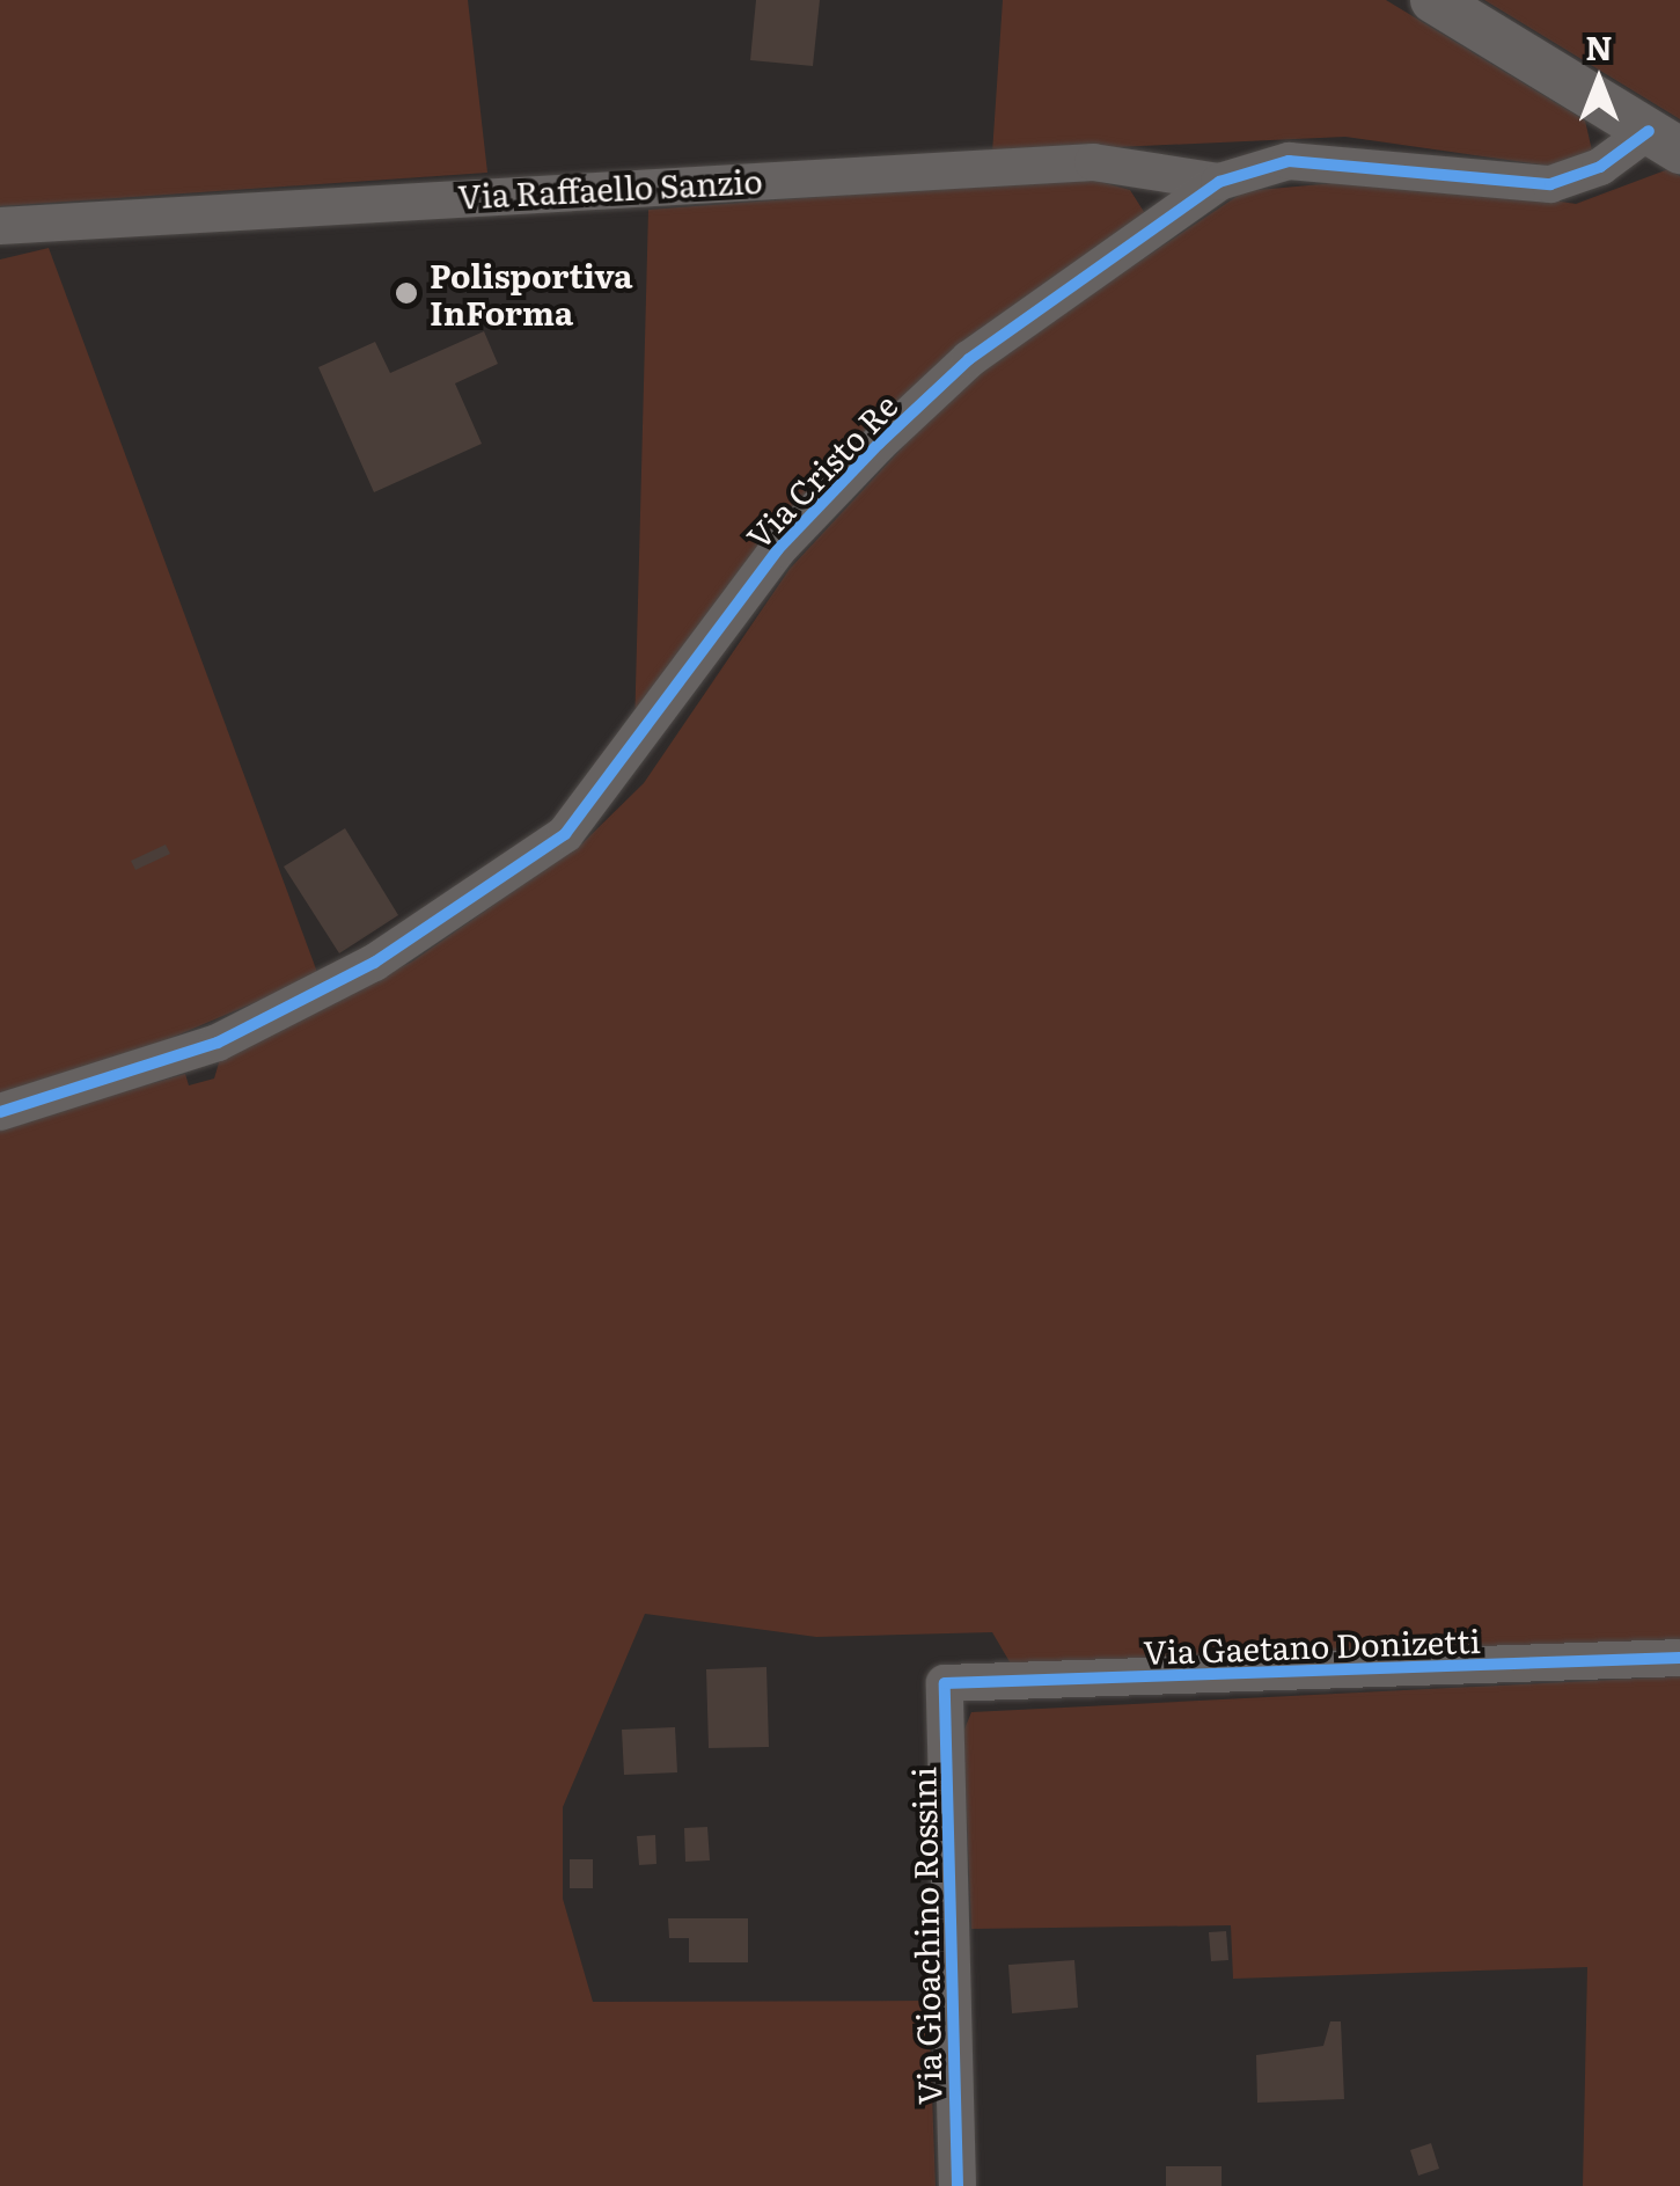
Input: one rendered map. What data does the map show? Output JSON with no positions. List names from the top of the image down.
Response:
{
  "streets": {
    "street": [
      "Via Raffaello Sanzio",
      "Via Cristo Re",
      "Via Gaetano Donizetti",
      "Via Gioachino Rossini"
    ]
  },
  "crossings": [
    ["Via Raffaello Sanzio", "Via Cristo Re"],
    ["Via Gaetano Donizetti", "Via Gioachino Rossini"]
  ],
  "places": ["Polisportiva InForma"],
  "north": "top"
}
